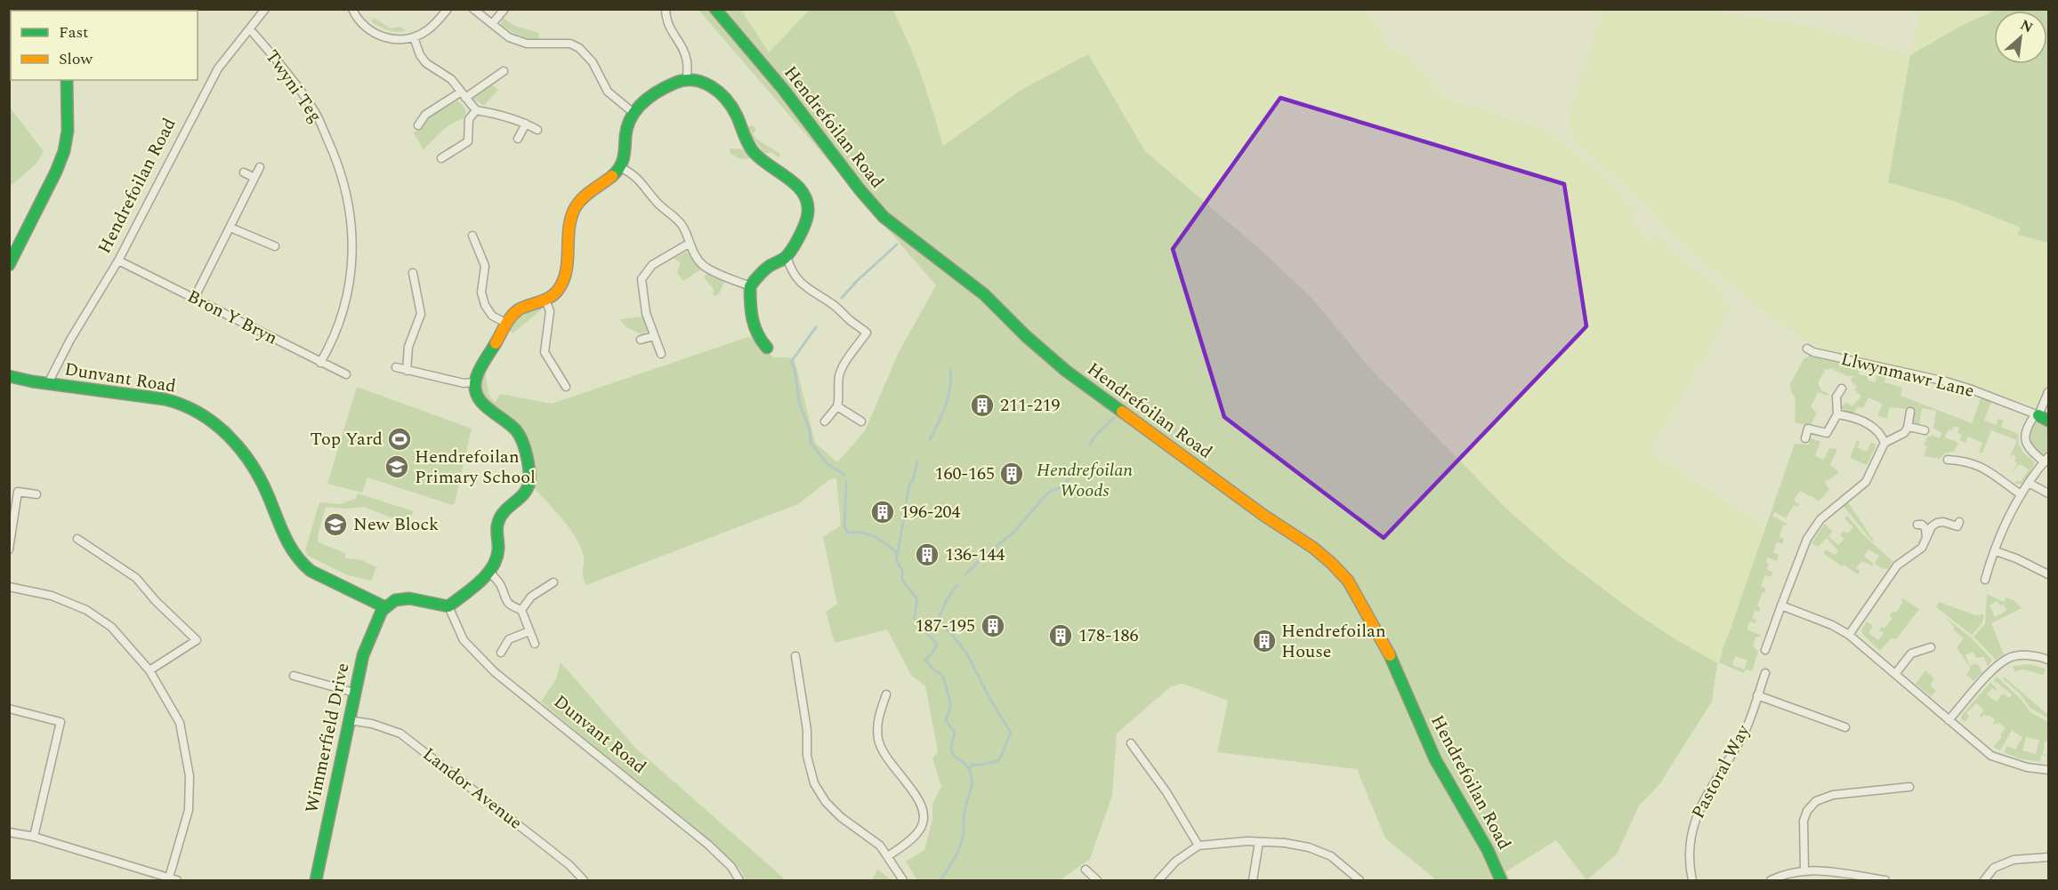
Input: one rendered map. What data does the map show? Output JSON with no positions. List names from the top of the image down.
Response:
{
  "streets": {
    "street": [
      "Twyni Teg",
      "Hendrefoilan Road",
      "Bron Y Bryn",
      "Llwynmawr Lane",
      "Dunvant Road",
      "Wimmerfield Drive",
      "Pastoral Way",
      "Landor Avenue"
    ]
  },
  "crossings": [
    ["Twyni Teg", "Hendrefoilan Road"],
    ["Twyni Teg", "Bron Y Bryn"],
    ["Hendrefoilan Road", "Bron Y Bryn"],
    ["Hendrefoilan Road", "Dunvant Road"],
    ["Dunvant Road", "Wimmerfield Drive"],
    ["Wimmerfield Drive", "Landor Avenue"]
  ],
  "parks": ["Hendrefoilan Woods"],
  "places": {
    "building": [
      "211-219",
      "160-165",
      "196-204",
      "136-144",
      "187-195",
      "178-186",
      "Hendrefoilan House"
    ],
    "sports": ["Top Yard"],
    "school or university": ["Hendrefoilan Primary School", "New Block"]
  },
  "legend": ["Fast", "Slow"],
  "north": "top right"
}
